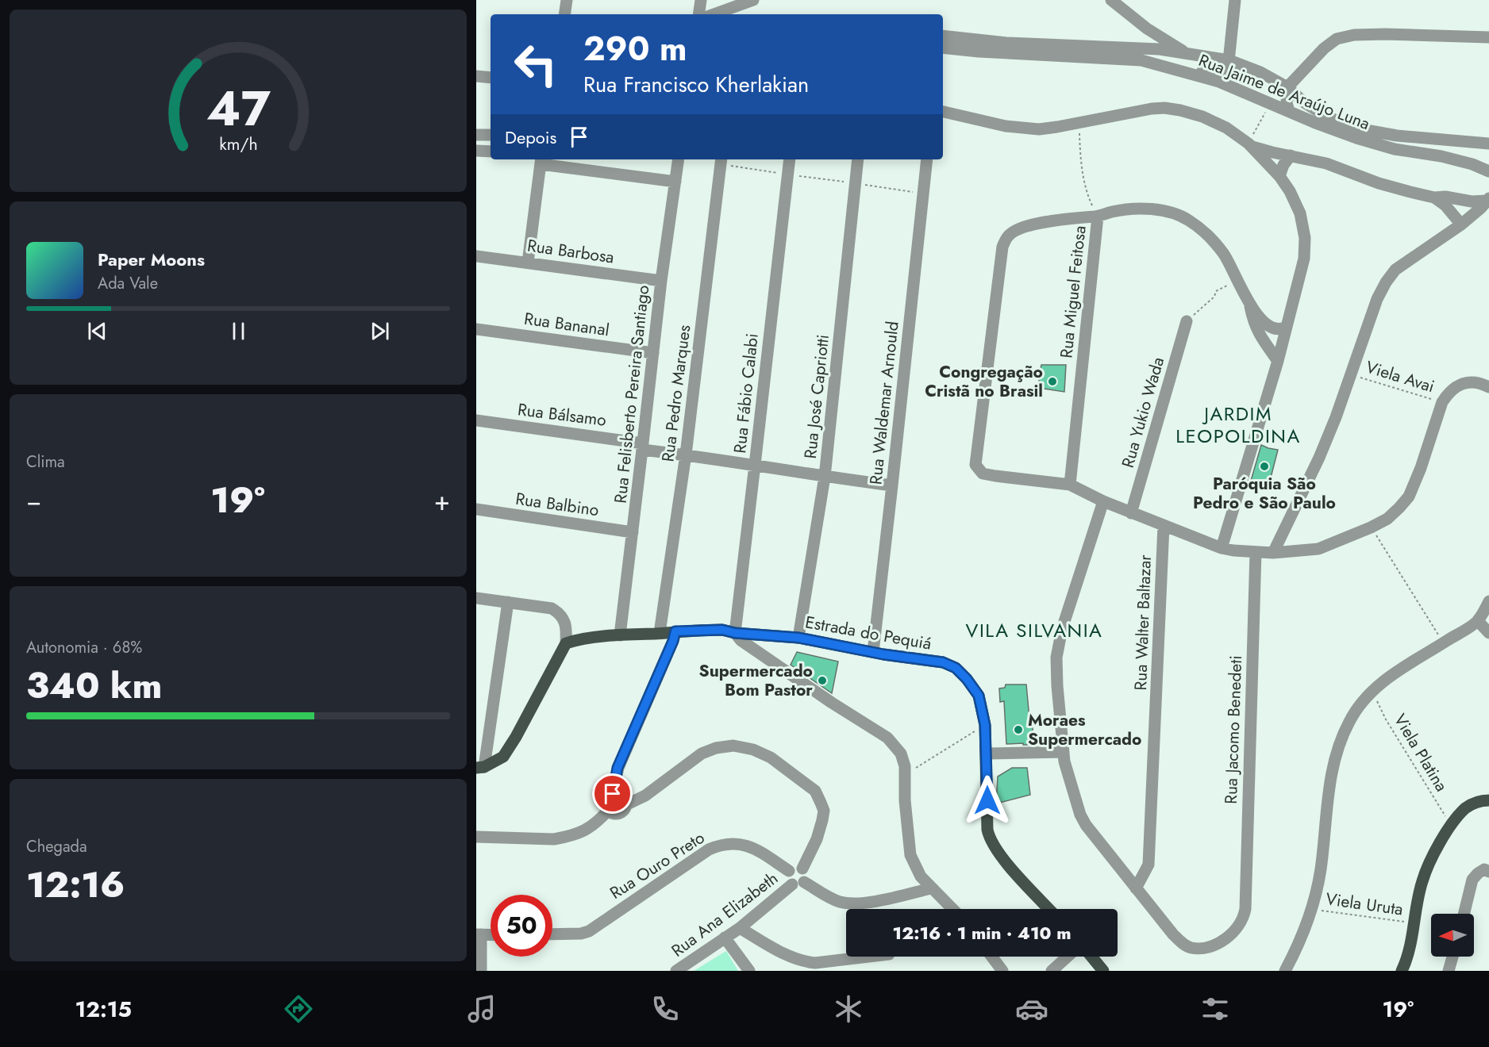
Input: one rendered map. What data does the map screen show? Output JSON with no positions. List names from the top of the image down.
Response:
{
  "streets": {
    "main road": ["Estrada do Pequiá"],
    "street": [
      "Rua Jaime de Araújo Luna",
      "Rua Barbosa",
      "Rua Miguel Feitosa",
      "Rua Bananal",
      "Rua Pedro Marques",
      "Rua Fábio Calabi",
      "Rua Felisberto Pereira Santiago",
      "Rua José Capriotti",
      "Rua Waldemar Arnould",
      "Rua Yukio Wada",
      "Rua Bálsamo",
      "Rua Balbino",
      "Rua Walter Baltazar",
      "Rua Jacomo Benedeti",
      "Rua Ouro Preto",
      "Rua Ana Elizabeth"
    ],
    "path": ["Viela Avai", "Viela Platina", "Viela Uruta"]
  },
  "crossings": [
    ["Rua Barbosa", "Rua Felisberto Pereira Santiago"],
    ["Rua Bananal", "Rua Felisberto Pereira Santiago"],
    ["Rua Pedro Marques", "Rua Bálsamo"],
    ["Rua Pedro Marques", "Estrada do Pequiá"],
    ["Rua Fábio Calabi", "Rua Bálsamo"],
    ["Rua Fábio Calabi", "Estrada do Pequiá"],
    ["Rua Felisberto Pereira Santiago", "Rua Bálsamo"],
    ["Rua Felisberto Pereira Santiago", "Rua Balbino"],
    ["Rua Felisberto Pereira Santiago", "Estrada do Pequiá"],
    ["Rua José Capriotti", "Rua Bálsamo"],
    ["Rua José Capriotti", "Estrada do Pequiá"],
    ["Rua Waldemar Arnould", "Rua Bálsamo"],
    ["Rua Waldemar Arnould", "Estrada do Pequiá"],
    ["Rua Walter Baltazar", "Rua Jacomo Benedeti"],
    ["Rua Ouro Preto", "Rua Ana Elizabeth"]
  ],
  "districts": ["JARDIM LEOPOLDINA", "VILA SILVANIA"],
  "places": [
    "Congregação Cristã no Brasil",
    "Paróquia São Pedro e São Paulo",
    "Supermercado Bom Pastor",
    "Moraes Supermercado"
  ],
  "north": "left",
  "page": {
    "turn": ["290 m", "Rua Francisco Kherlakian"],
    "then": "Depois",
    "song": ["Paper Moons", "Ada Vale"],
    "tile": [
      "Clima",
      ["Autonomia · 68%", "340 km"],
      ["Chegada", "12:16"]
    ],
    "heat": ["−", "19°", "+"],
    "limit": "50",
    "trip": "12:16 · 1 min · 410 m",
    "tabs": ["12:15", "19°"],
    "gauge": ["47", "km/h"]
  }
}
